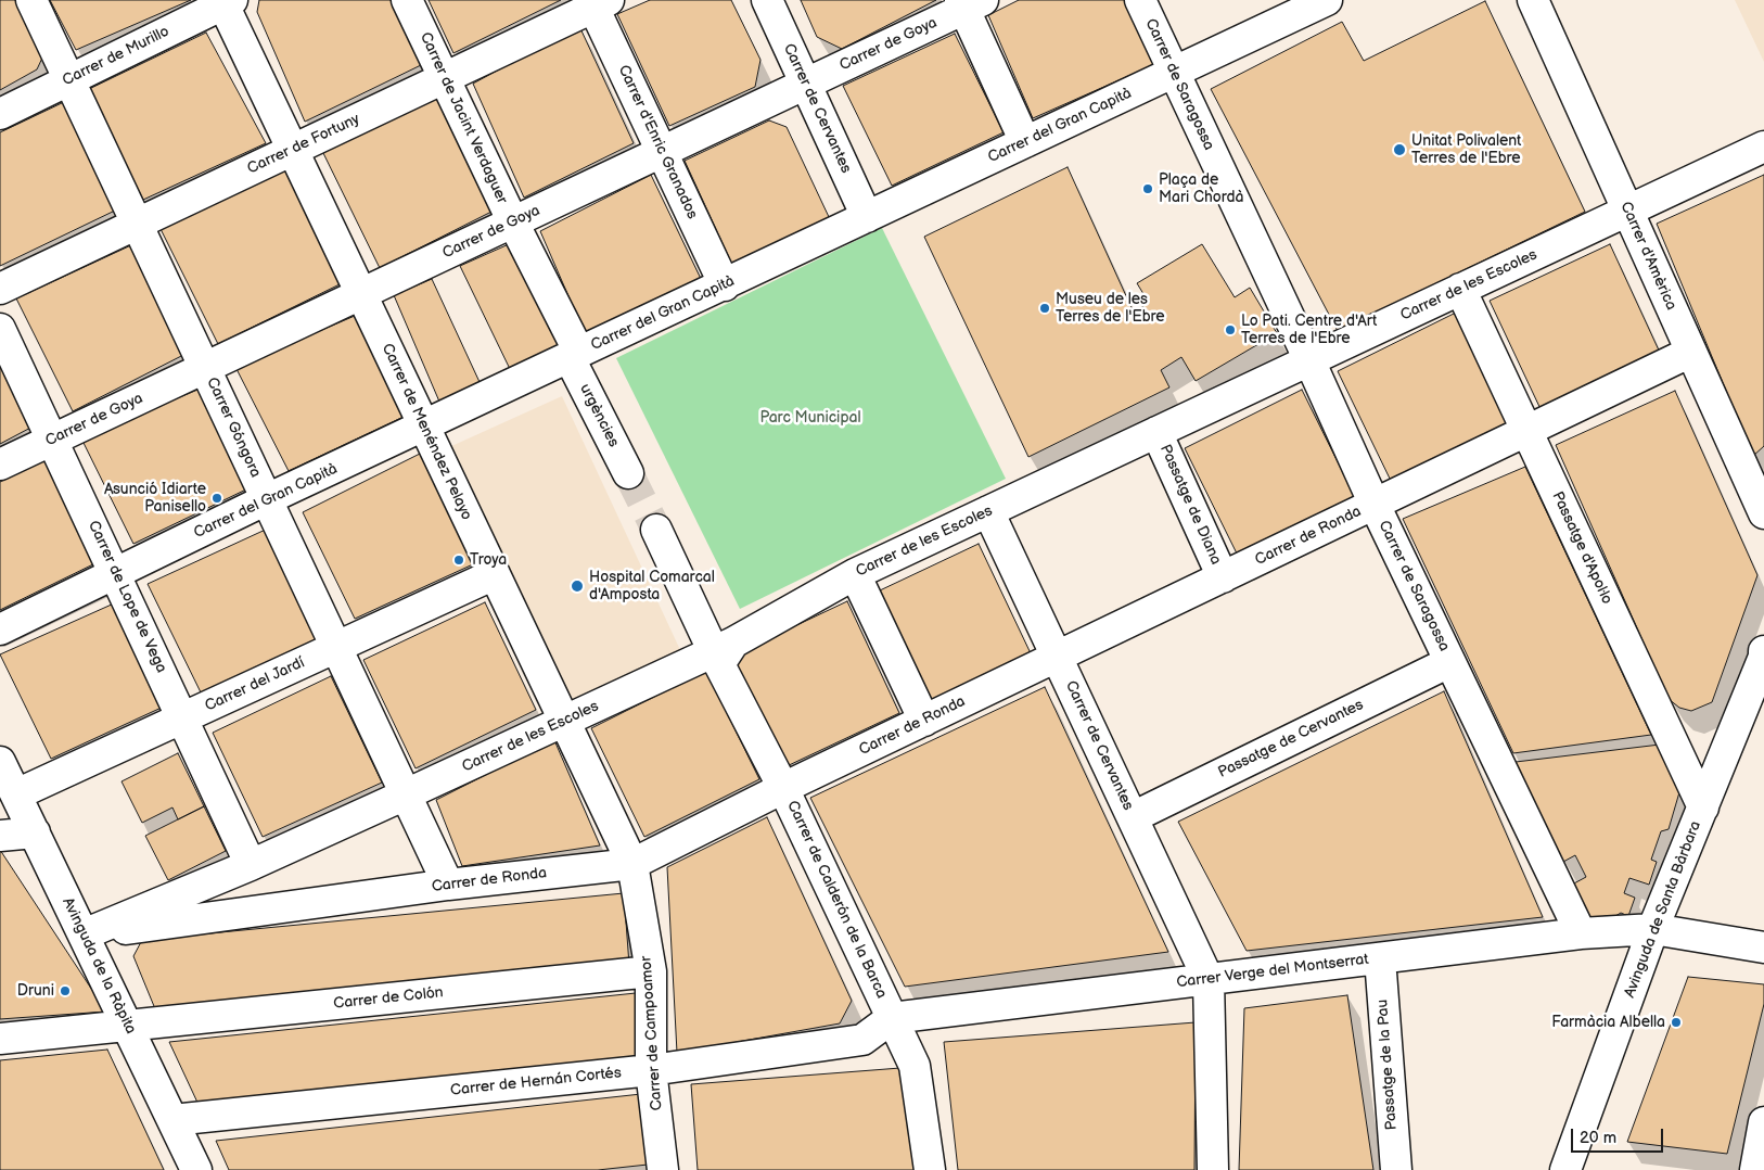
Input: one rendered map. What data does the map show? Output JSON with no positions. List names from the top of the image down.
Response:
{
  "streets": {
    "street": [
      "Carrer de Goya",
      "Carrer de Murillo",
      "Carrer de Saragossa",
      "Carrer de Cervantes",
      "Carrer de Jacint Verdaguer",
      "Carrer del Gran Capità",
      "Carrer d'Enric Granados",
      "Carrer de Fortuny",
      "Carrer d'Amèrica",
      "Carrer de les Escoles",
      "urgències",
      "Carrer Góngora",
      "Carrer de Menéndez Pelayo",
      "Passatge de Diana",
      "Carrer de Ronda",
      "Passatge d'Apol·lo",
      "Carrer de Lope de Vega",
      "Carrer del Jardí",
      "Passatge de Cervantes",
      "Carrer de Calderón de la Barca",
      "Avinguda de Santa Bàrbara",
      "Avinguda de la Ràpita",
      "Carrer Verge del Montserrat",
      "Carrer de Colón",
      "Carrer de Campoamor",
      "Passatge de la Pau",
      "Carrer de Hernán Cortés"
    ]
  },
  "crossings": [
    ["Carrer de Goya", "Carrer de Cervantes"],
    ["Carrer de Goya", "Carrer de Jacint Verdaguer"],
    ["Carrer de Goya", "Carrer d'Enric Granados"],
    ["Carrer de Goya", "Carrer Góngora"],
    ["Carrer de Goya", "Carrer de Menéndez Pelayo"],
    ["Carrer de Goya", "Carrer de Lope de Vega"],
    ["Carrer de Murillo", "Carrer Góngora"],
    ["Carrer de Murillo", "Carrer de Menéndez Pelayo"],
    ["Carrer de Saragossa", "Carrer del Gran Capità"],
    ["Carrer de Saragossa", "Carrer de les Escoles"],
    ["Carrer de Saragossa", "Carrer de Ronda"],
    ["Carrer de Saragossa", "Passatge de Cervantes"],
    ["Carrer de Saragossa", "Carrer Verge del Montserrat"],
    ["Carrer de Cervantes", "Carrer del Gran Capità"],
    ["Carrer de Cervantes", "Carrer de les Escoles"],
    ["Carrer de Cervantes", "Carrer de Ronda"],
    ["Carrer de Cervantes", "Passatge de Cervantes"],
    ["Carrer de Cervantes", "Carrer Verge del Montserrat"],
    ["Carrer de Jacint Verdaguer", "Carrer del Gran Capità"],
    ["Carrer de Jacint Verdaguer", "Carrer de Fortuny"],
    ["Carrer de Jacint Verdaguer", "urgències"],
    ["Carrer del Gran Capità", "Carrer d'Enric Granados"],
    ["Carrer del Gran Capità", "urgències"],
    ["Carrer del Gran Capità", "Carrer Góngora"],
    ["Carrer del Gran Capità", "Carrer de Menéndez Pelayo"],
    ["Carrer del Gran Capità", "Carrer de Lope de Vega"],
    ["Carrer d'Enric Granados", "Carrer de Fortuny"],
    ["Carrer de Fortuny", "Carrer Góngora"],
    ["Carrer de Fortuny", "Carrer de Menéndez Pelayo"],
    ["Carrer d'Amèrica", "Carrer de les Escoles"],
    ["Carrer d'Amèrica", "Carrer de Ronda"],
    ["Carrer de les Escoles", "Carrer Góngora"],
    ["Carrer de les Escoles", "Carrer de Menéndez Pelayo"],
    ["Carrer de les Escoles", "Passatge de Diana"],
    ["Carrer de les Escoles", "Carrer de Ronda"],
    ["Carrer de les Escoles", "Passatge d'Apol·lo"],
    ["Carrer de les Escoles", "Carrer de Lope de Vega"],
    ["Carrer de les Escoles", "Carrer de Calderón de la Barca"],
    ["Carrer de les Escoles", "Avinguda de la Ràpita"],
    ["Carrer Góngora", "Carrer de Ronda"],
    ["Carrer Góngora", "Carrer del Jardí"],
    ["Carrer de Menéndez Pelayo", "Carrer de Ronda"],
    ["Carrer de Menéndez Pelayo", "Carrer del Jardí"],
    ["Carrer de Menéndez Pelayo", "Carrer de Campoamor"],
    ["Passatge de Diana", "Carrer de Ronda"],
    ["Carrer de Ronda", "Passatge d'Apol·lo"],
    ["Carrer de Ronda", "Carrer de Calderón de la Barca"],
    ["Carrer de Ronda", "Avinguda de la Ràpita"],
    ["Carrer de Ronda", "Carrer de Campoamor"],
    ["Passatge d'Apol·lo", "Avinguda de Santa Bàrbara"],
    ["Carrer de Lope de Vega", "Carrer del Jardí"],
    ["Carrer del Jardí", "Avinguda de la Ràpita"],
    ["Carrer de Calderón de la Barca", "Carrer Verge del Montserrat"],
    ["Carrer de Calderón de la Barca", "Carrer de Hernán Cortés"],
    ["Avinguda de Santa Bàrbara", "Carrer Verge del Montserrat"],
    ["Avinguda de la Ràpita", "Carrer de Colón"],
    ["Avinguda de la Ràpita", "Carrer de Hernán Cortés"],
    ["Carrer Verge del Montserrat", "Passatge de la Pau"],
    ["Carrer Verge del Montserrat", "Carrer de Hernán Cortés"],
    ["Carrer de Colón", "Carrer de Campoamor"],
    ["Carrer de Campoamor", "Carrer de Hernán Cortés"]
  ],
  "parks": ["Parc Municipal"],
  "places": [
    "Unitat Polivalent Terres de l'Ebre",
    "Plaça de Mari Chordà",
    "Museu de les Terres de l'Ebre",
    "Lo Pati. Centre d'Art Terres de l'Ebre",
    "Asunció Idiarte Panisello",
    "Troya",
    "Hospital Comarcal d'Amposta",
    "Druni",
    "Farmàcia Albella"
  ],
  "scale_bar": "20 m"
}
